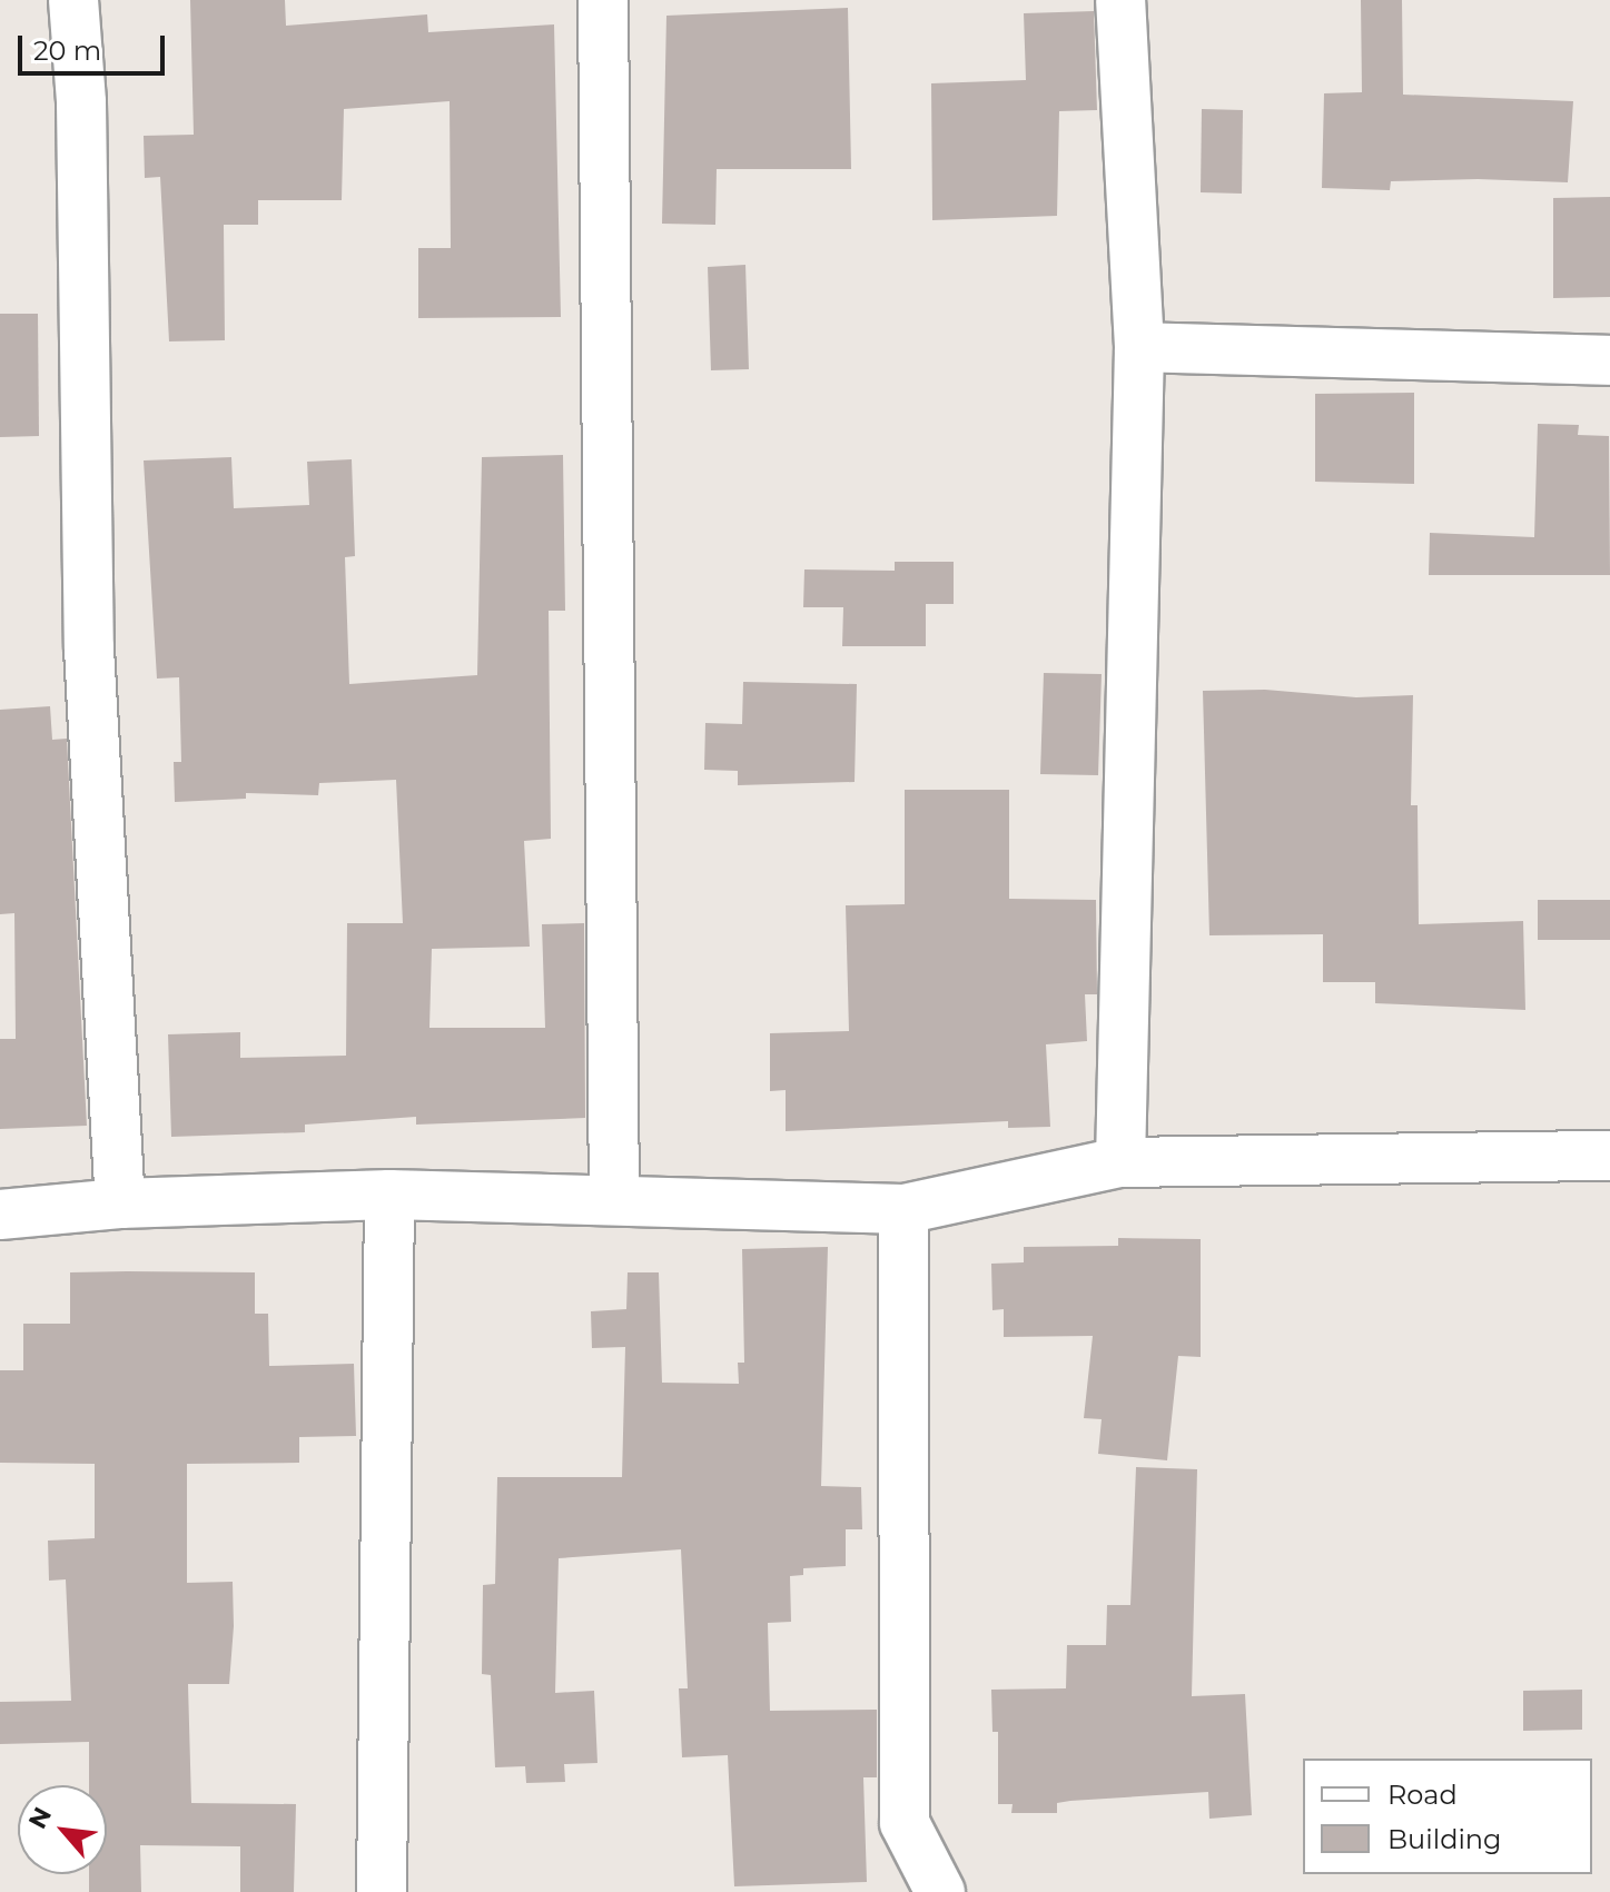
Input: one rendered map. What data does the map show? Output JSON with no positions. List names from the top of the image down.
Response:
{
  "legend": ["Road", "Building"],
  "scale_bar": "20 m",
  "north": "top left"
}
